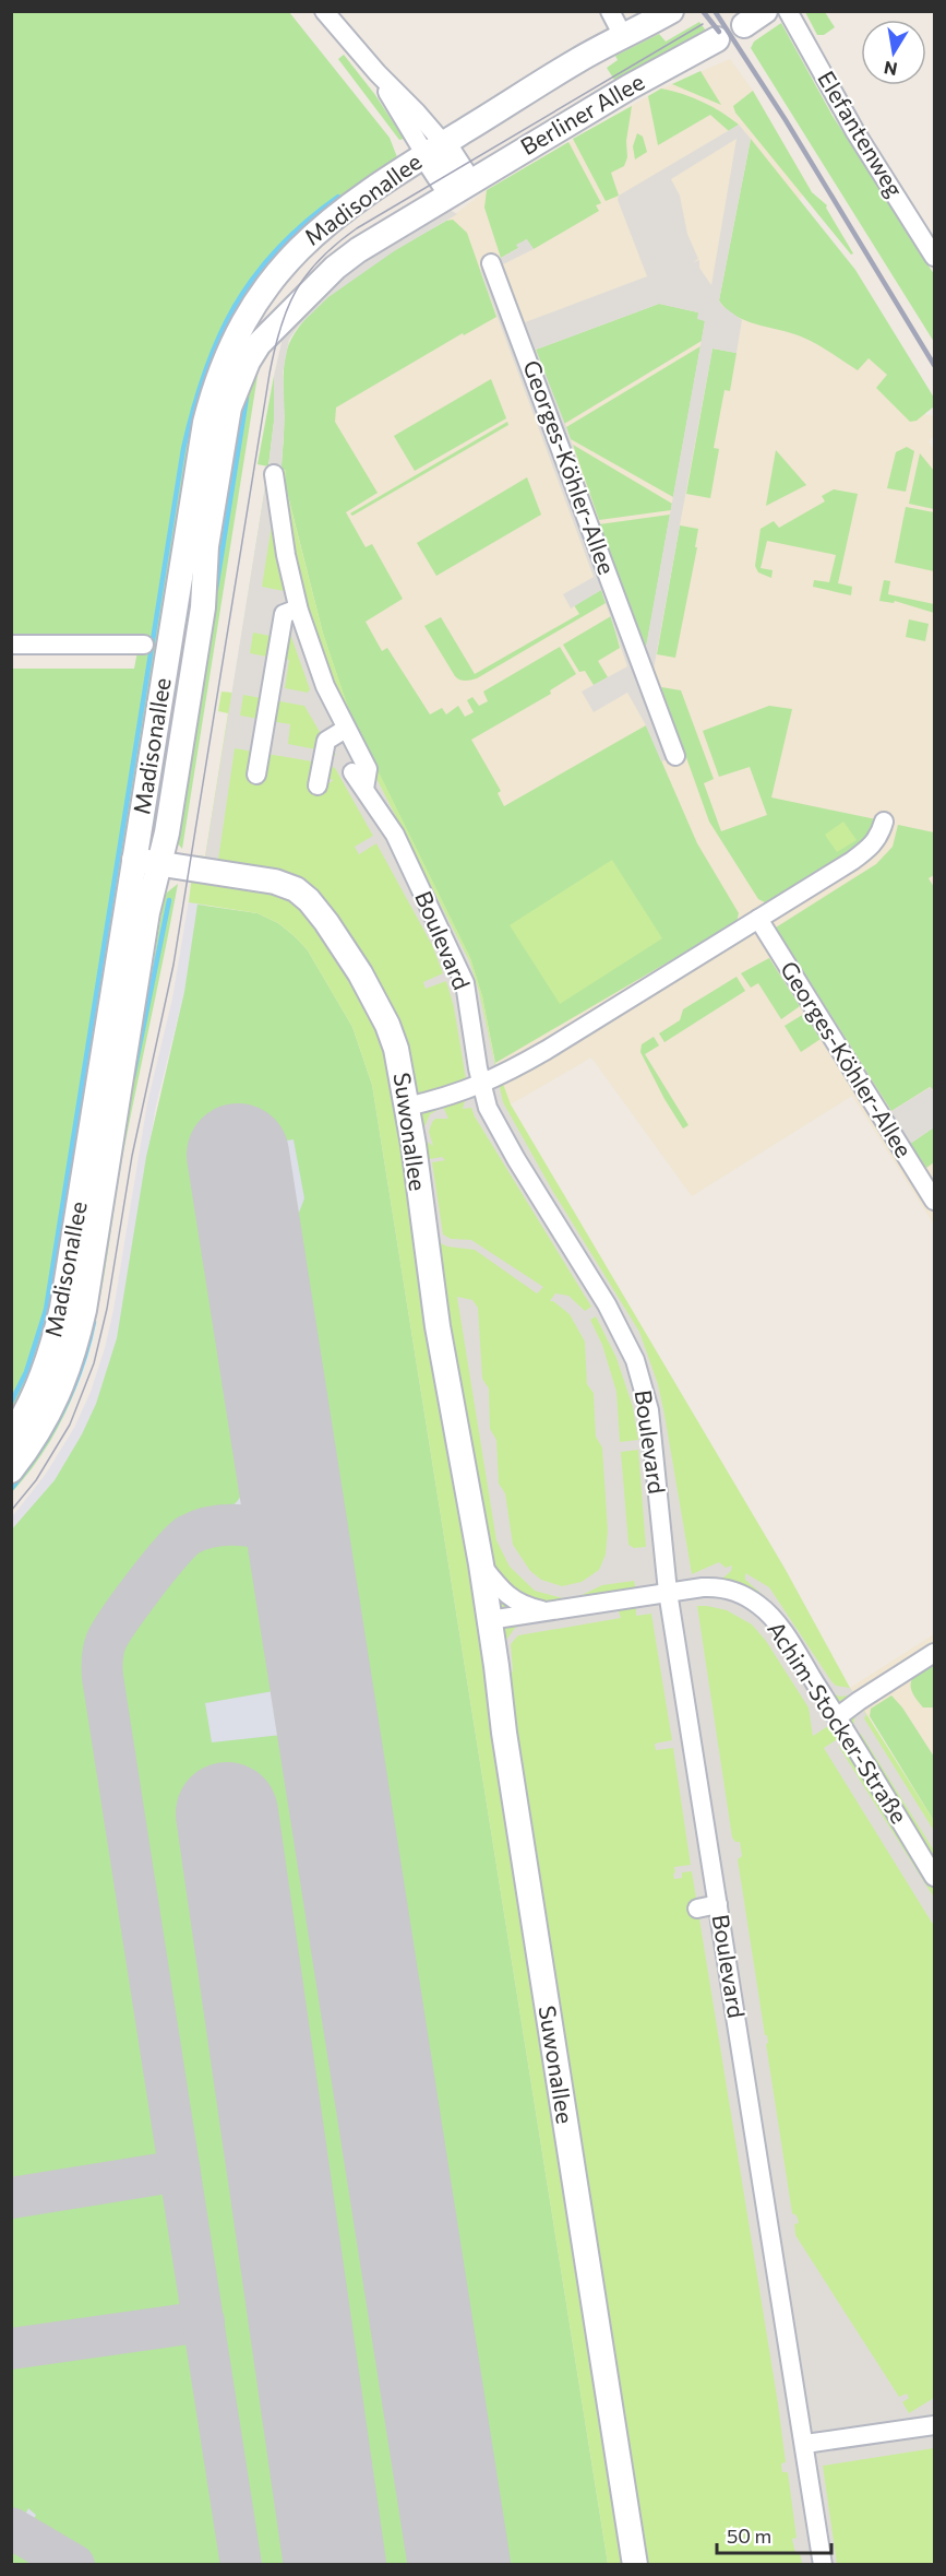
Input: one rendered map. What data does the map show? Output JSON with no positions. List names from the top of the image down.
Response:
{
  "streets": {
    "main road": ["Berliner Allee", "Madisonallee", "Suwonallee"],
    "street": [
      "Elefantenweg",
      "Georges-Köhler-Allee",
      "Boulevard",
      "Achim-Stocker-Straße"
    ]
  },
  "crossings": [
    ["Berliner Allee", "Madisonallee"],
    ["Madisonallee", "Suwonallee"],
    ["Boulevard", "Achim-Stocker-Straße"],
    ["Suwonallee", "Achim-Stocker-Straße"]
  ],
  "scale_bar": "50 m",
  "north": "bottom"
}
